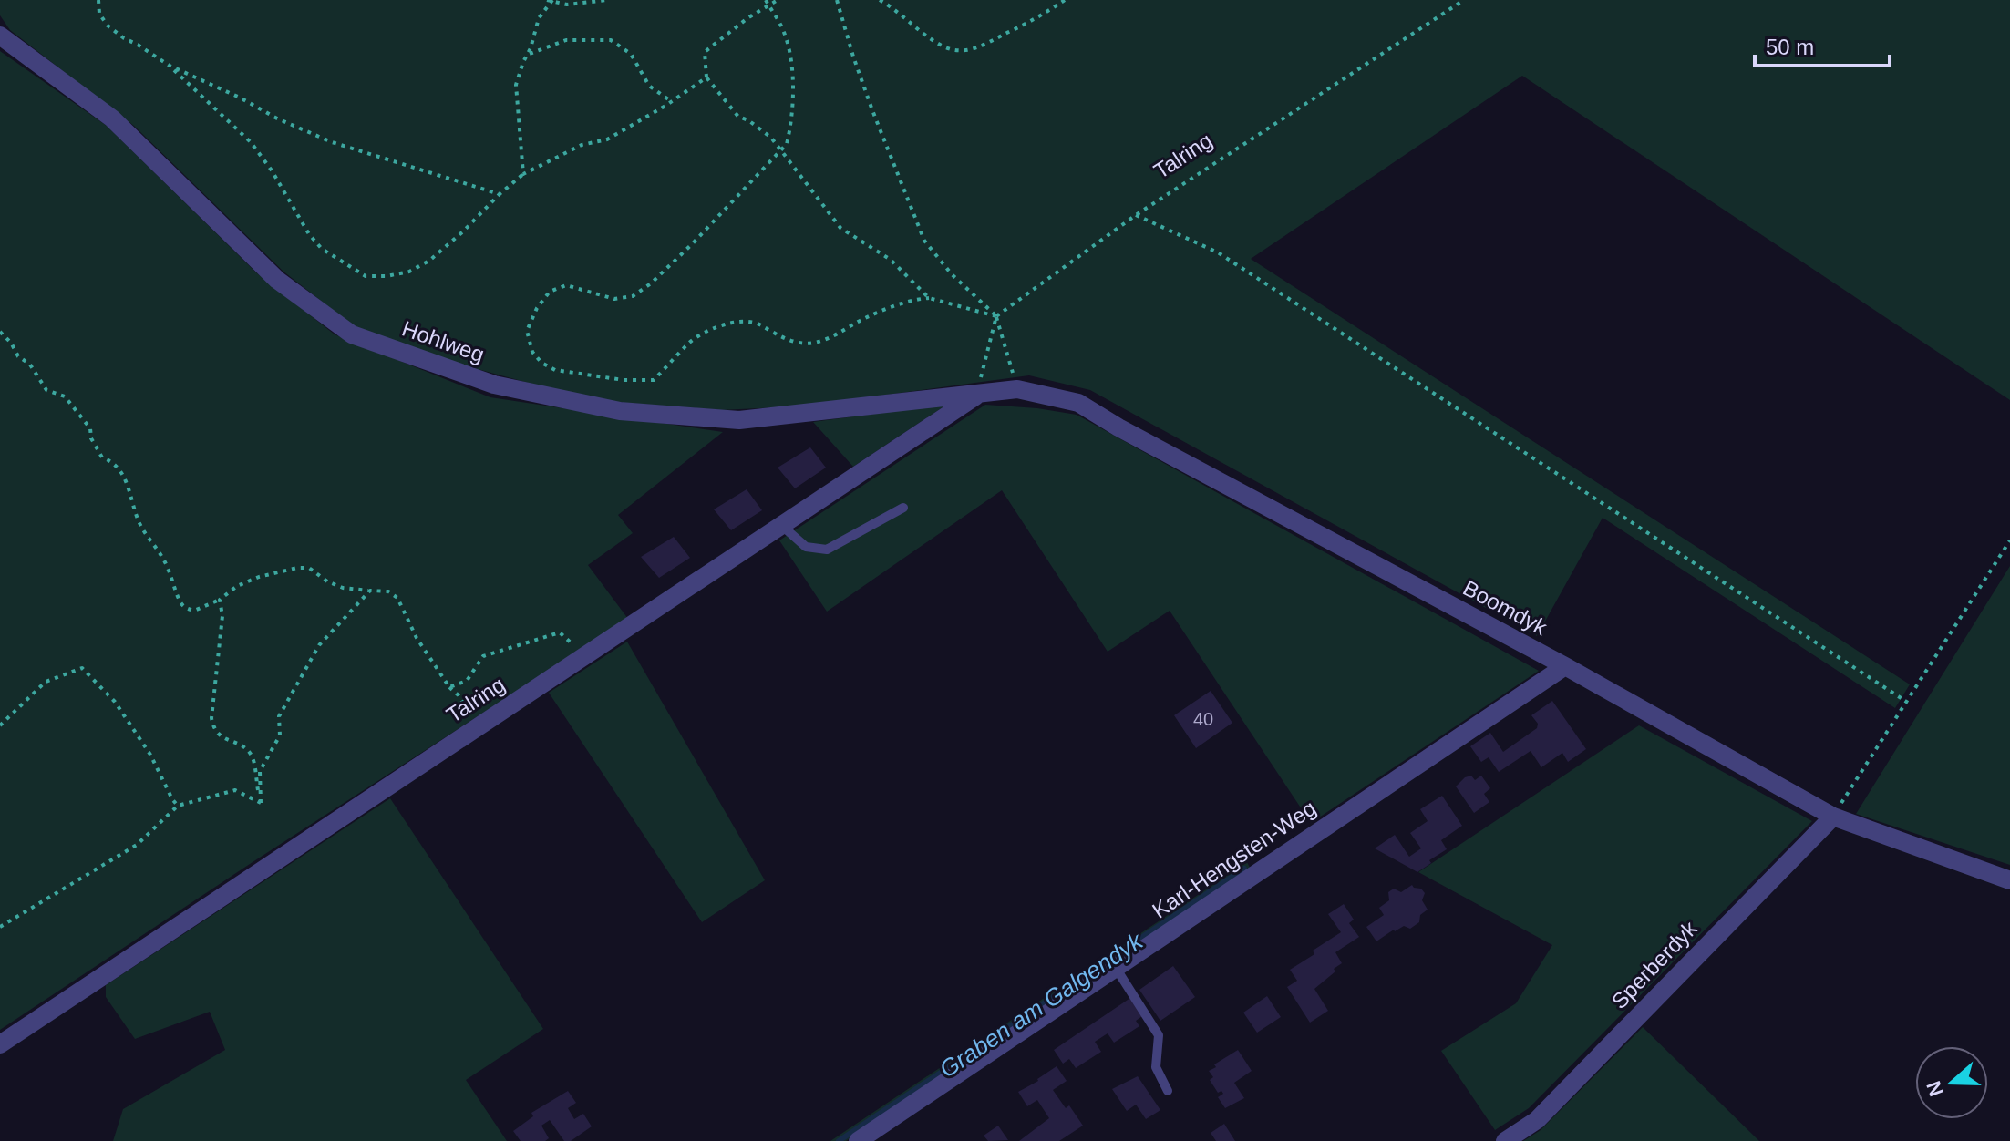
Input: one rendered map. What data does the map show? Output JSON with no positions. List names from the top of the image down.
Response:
{
  "streets": {
    "street": [
      "Talring",
      "Hohlweg",
      "Boomdyk",
      "Karl-Hengsten-Weg",
      "Sperberdyk"
    ]
  },
  "crossings": [
    ["Talring", "Hohlweg"],
    ["Talring", "Boomdyk"],
    ["Hohlweg", "Boomdyk"],
    ["Boomdyk", "Karl-Hengsten-Weg"],
    ["Boomdyk", "Sperberdyk"]
  ],
  "water": ["Graben am Galgendyk"],
  "house_numbers": ["40"],
  "scale_bar": "50 m",
  "north": "left"
}
